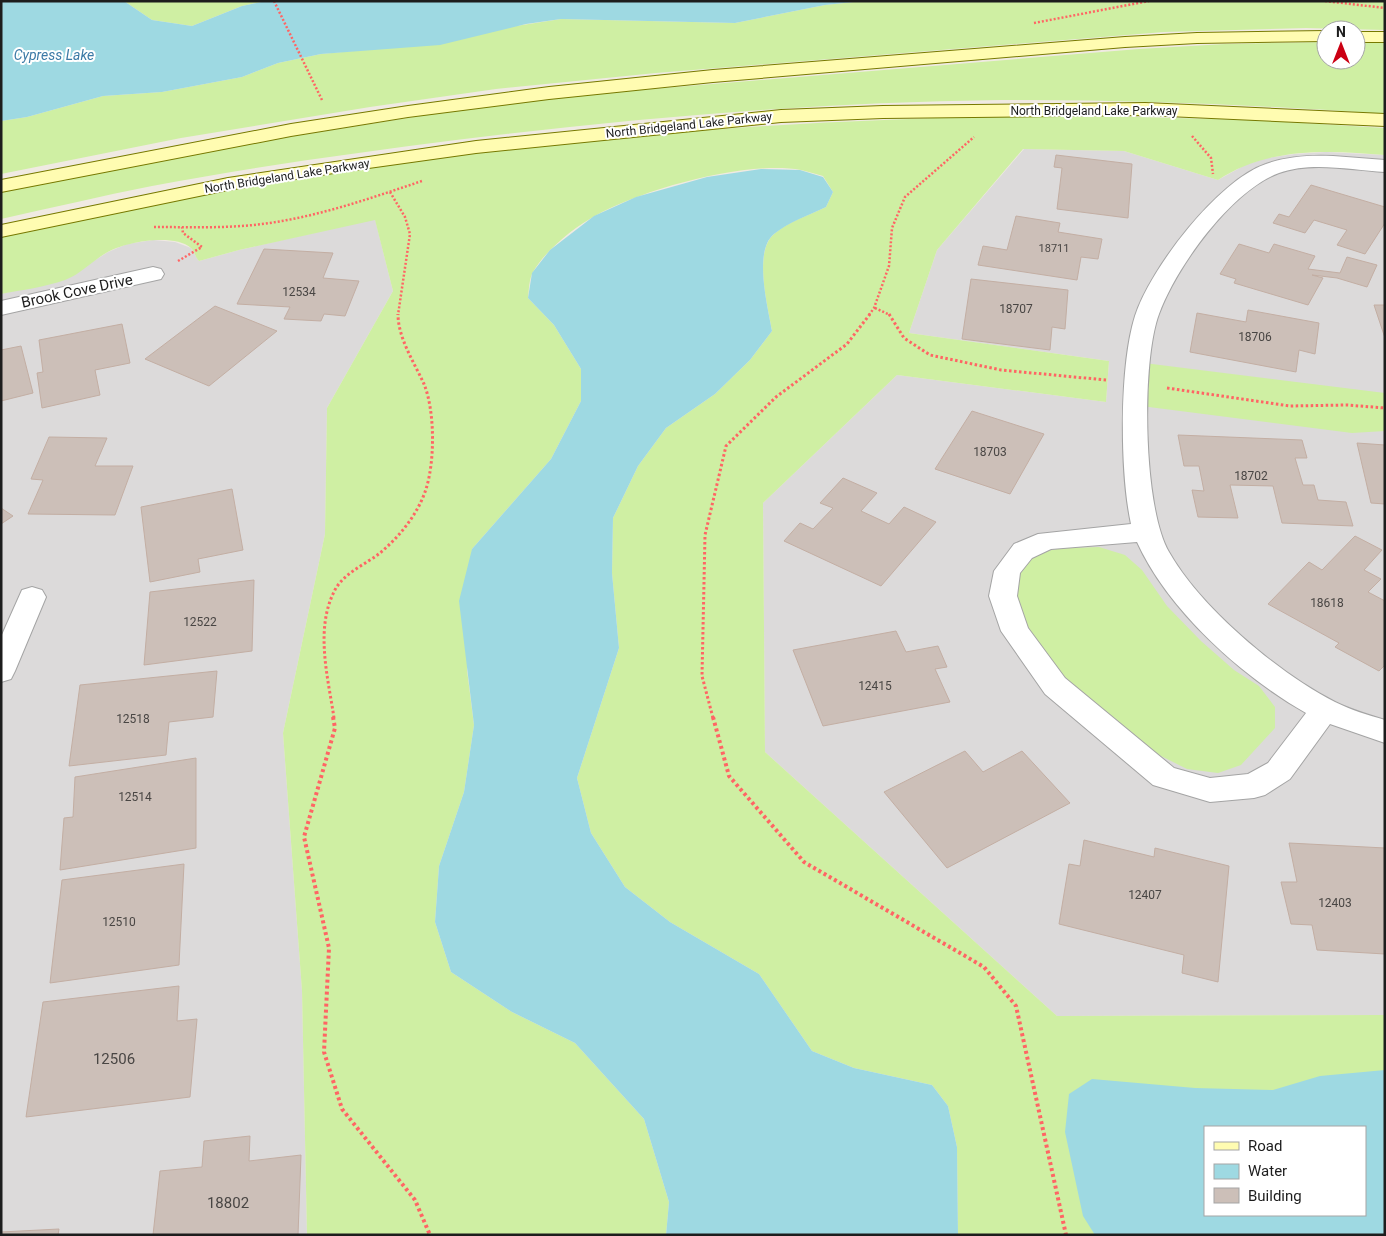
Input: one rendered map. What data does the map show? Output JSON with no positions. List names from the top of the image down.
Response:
{
  "streets": {
    "main road": ["North Bridgeland Lake Parkway"],
    "street": ["Brook Cove Drive"]
  },
  "water": ["Cypress Lake"],
  "house_numbers": [
    "18711",
    "12534",
    "18707",
    "18706",
    "18703",
    "18702",
    "18618",
    "12522",
    "12415",
    "12518",
    "12514",
    "12407",
    "12403",
    "12510",
    "12506",
    "18802"
  ],
  "legend": ["Road", "Water", "Building"],
  "north": "top"
}
